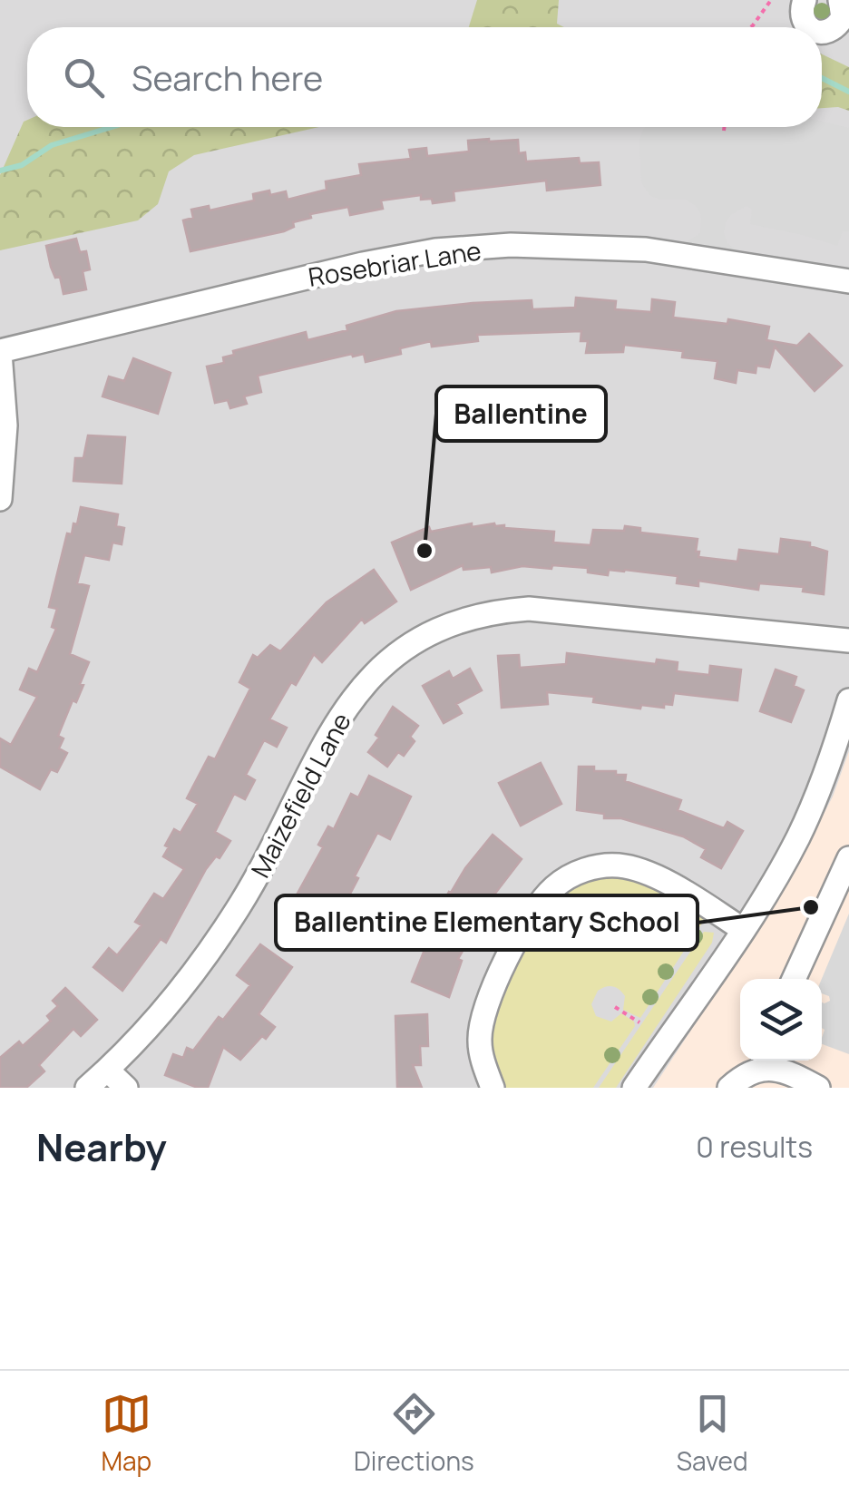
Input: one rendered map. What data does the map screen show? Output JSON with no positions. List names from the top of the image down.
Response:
{
  "streets": {
    "street": ["Rosebriar Lane", "Maizefield Lane"]
  },
  "places": ["Ballentine", "Ballentine Elementary School"],
  "page": {
    "search": "Search here",
    "heading": ["Nearby", "0 results"],
    "nav": ["Map", "Directions", "Saved"]
  }
}
